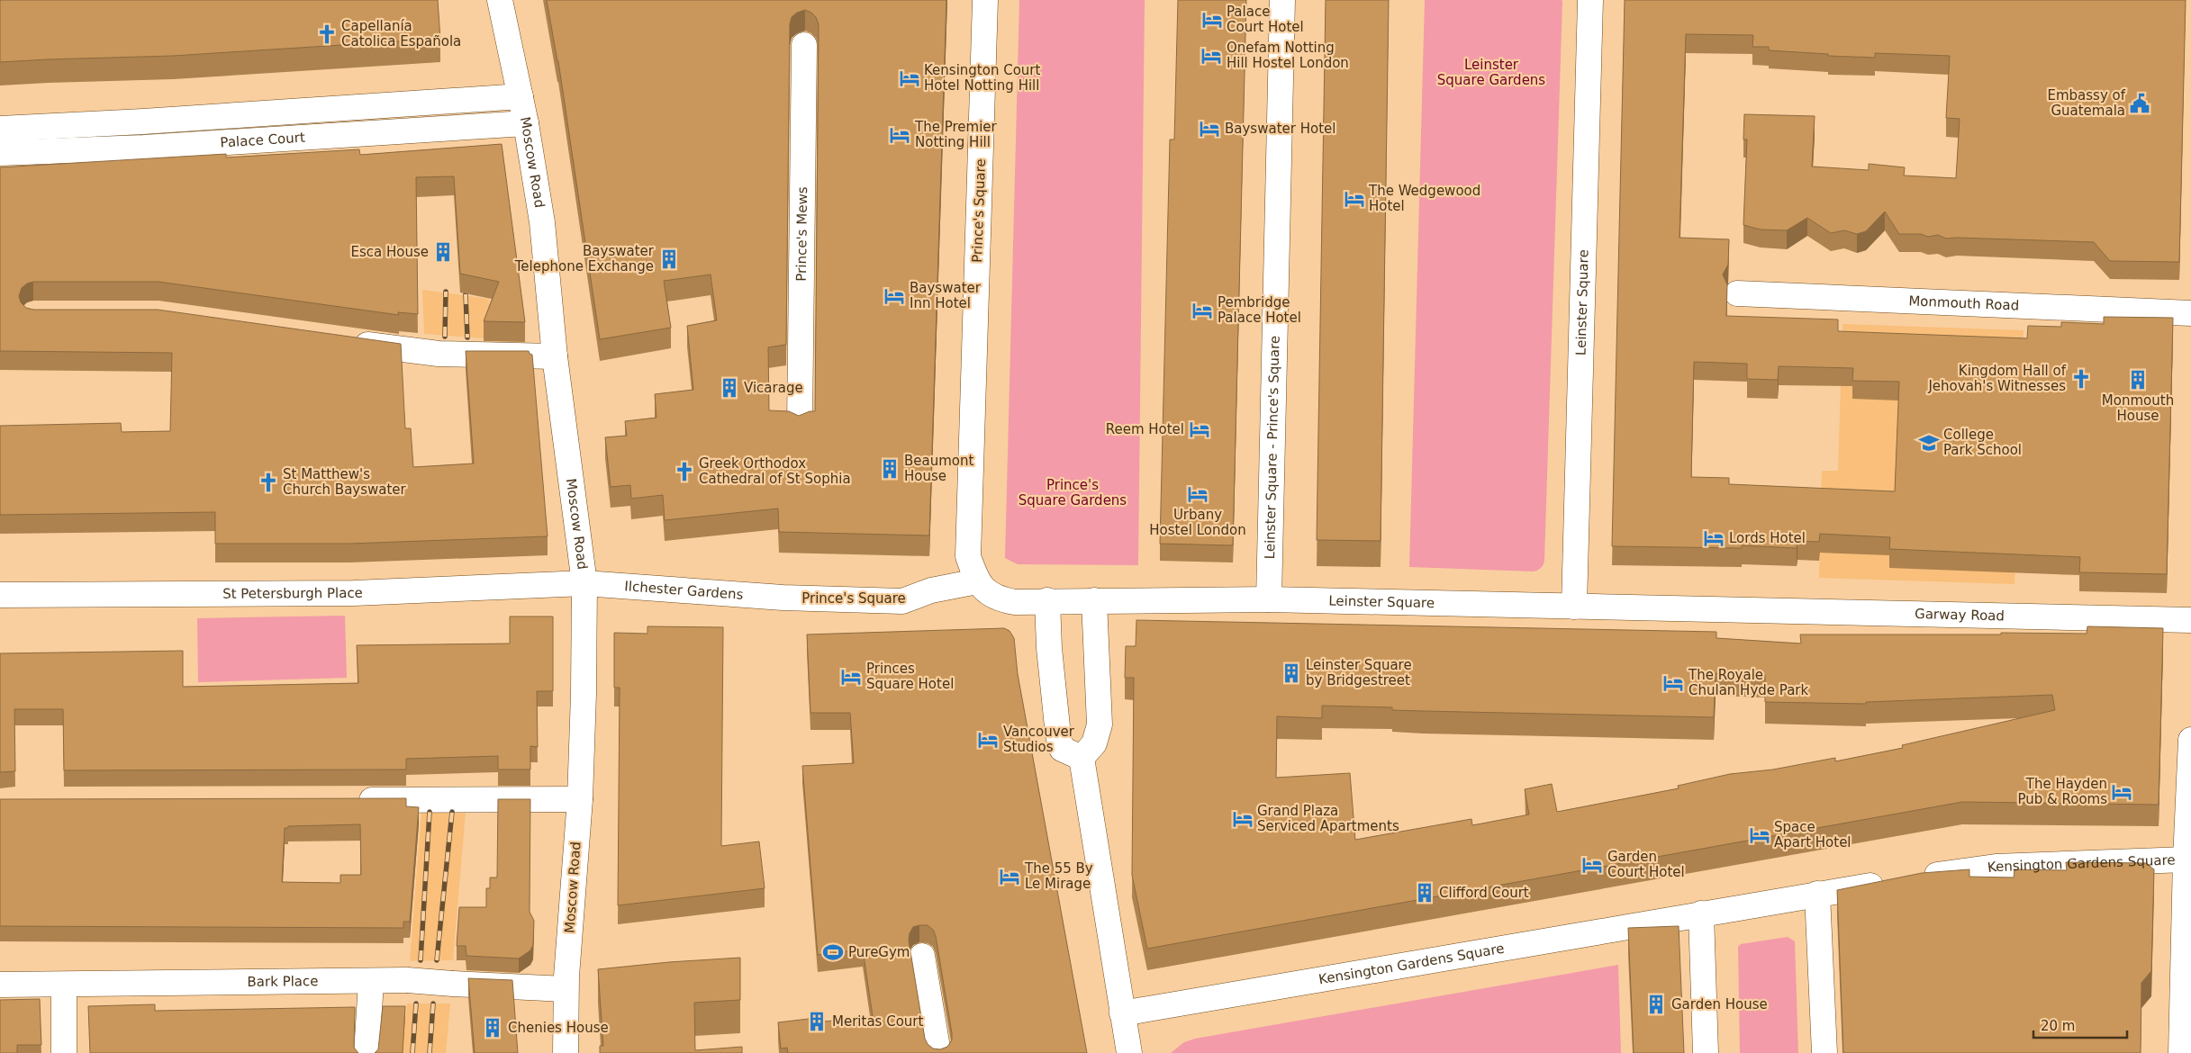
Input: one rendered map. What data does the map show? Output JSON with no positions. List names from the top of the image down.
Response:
{
  "streets": {
    "street": [
      "Palace Court",
      "Moscow Road",
      "Prince's Square",
      "Prince's Mews",
      "Leinster Square",
      "Monmouth Road",
      "Leinster Square - Prince's Square",
      "Ilchester Gardens",
      "St Petersburgh Place",
      "Garway Road",
      "Kensington Gardens Square",
      "Bark Place"
    ]
  },
  "crossings": [
    ["Palace Court", "Moscow Road"],
    ["Moscow Road", "Ilchester Gardens"],
    ["Moscow Road", "St Petersburgh Place"],
    ["Moscow Road", "Bark Place"],
    ["Prince's Square", "Ilchester Gardens"],
    ["Leinster Square", "Leinster Square - Prince's Square"],
    ["Leinster Square", "Garway Road"],
    ["Ilchester Gardens", "St Petersburgh Place"]
  ],
  "parks": ["Leinster Square Gardens", "Prince's Square Gardens"],
  "places": {
    "hotel": [
      "Palace Court Hotel",
      "Onefam Notting Hill Hostel London",
      "Kensington Court Hotel Notting Hill",
      "Bayswater Hotel",
      "The Premier Notting Hill",
      "The Wedgewood Hotel",
      "Bayswater Inn Hotel",
      "Pembridge Palace Hotel",
      "Reem Hotel",
      "Urbany Hostel London",
      "Lords Hotel",
      "Princes Square Hotel",
      "The Royale Chulan Hyde Park",
      "Vancouver Studios",
      "The Hayden Pub & Rooms",
      "Grand Plaza Serviced Apartments",
      "Space Apart Hotel",
      "Garden Court Hotel",
      "The 55 By Le Mirage"
    ],
    "church": [
      "Capellanía Catolica Española",
      "Kingdom Hall of Jehovah's Witnesses",
      "Greek Orthodox Cathedral of St Sophia",
      "St Matthew's Church Bayswater"
    ],
    "public building": ["Embassy of Guatemala"],
    "building": [
      "Esca House",
      "Bayswater Telephone Exchange",
      "Monmouth House",
      "Vicarage",
      "Beaumont House",
      "Leinster Square by Bridgestreet",
      "Clifford Court",
      "Garden House",
      "Meritas Court",
      "Chenies House"
    ],
    "school or university": ["College Park School"],
    "sports": ["PureGym"]
  },
  "scale_bar": "20 m"
}
